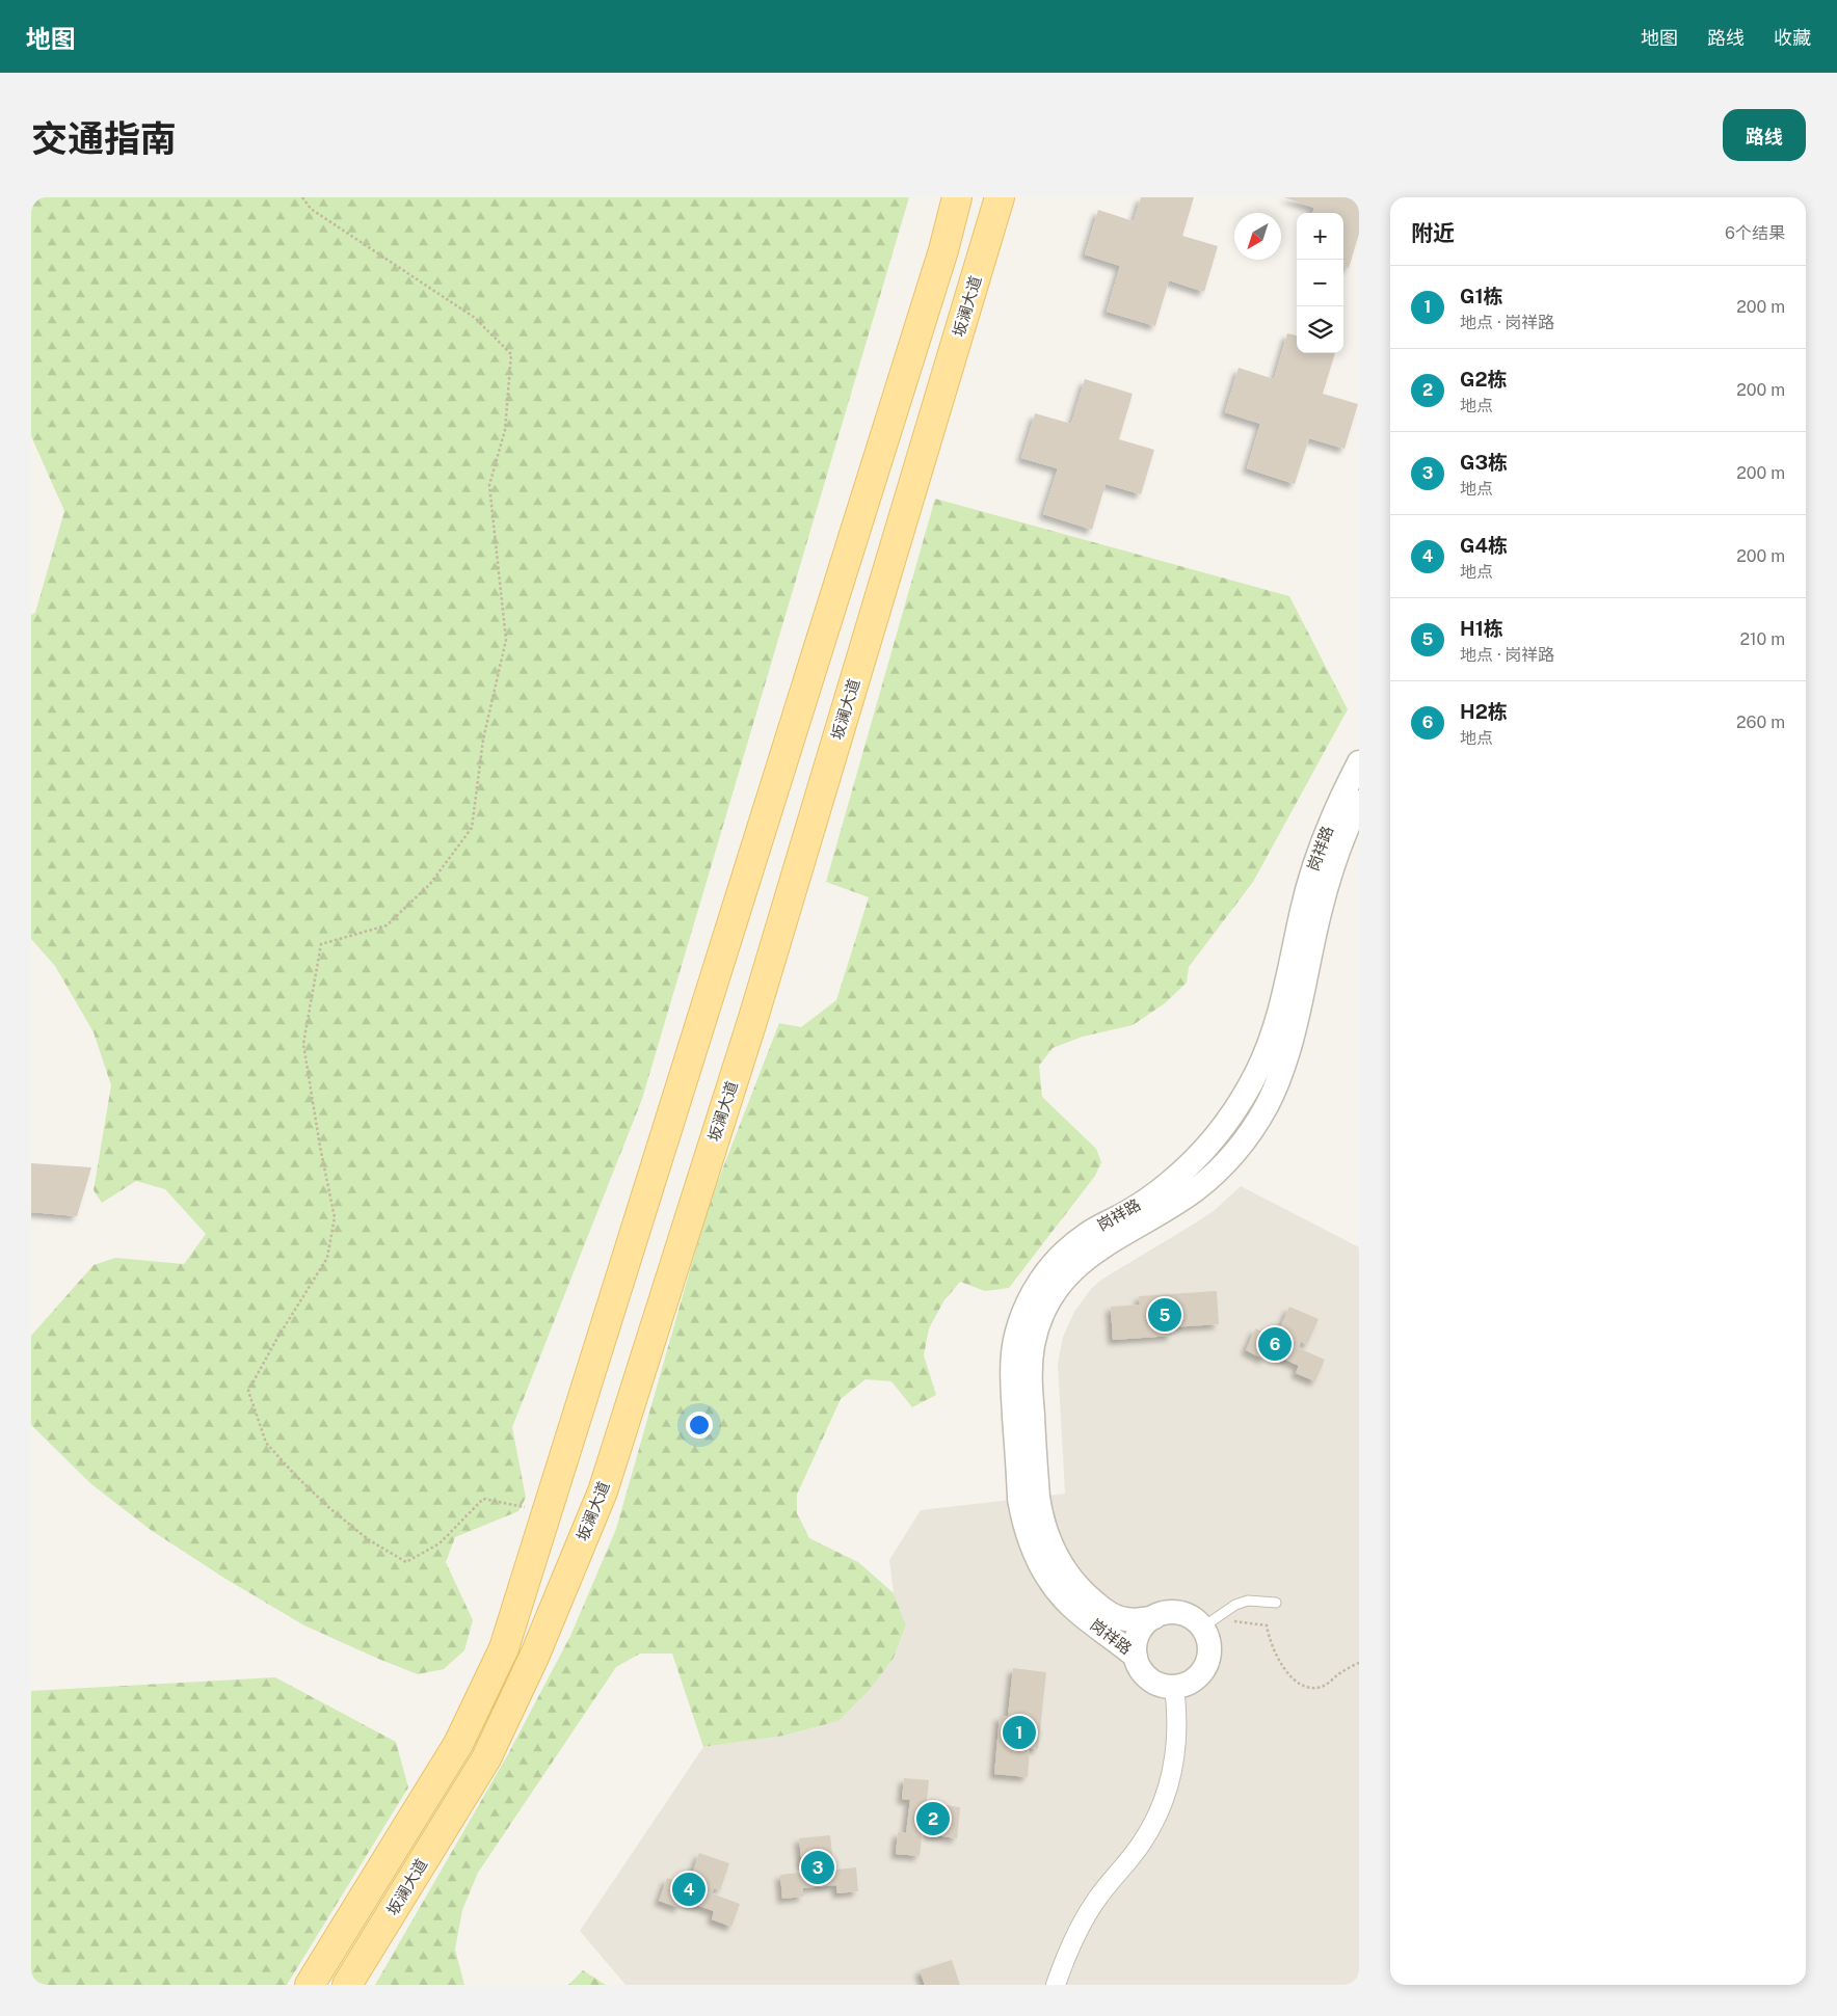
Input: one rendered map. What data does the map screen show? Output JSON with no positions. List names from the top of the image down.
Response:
{
  "streets": {
    "main road": ["坂澜大道"],
    "street": ["岗祥路"]
  },
  "north": "bottom left",
  "page": {
    "header": "地图",
    "nav": ["地图", "路线", "收藏"],
    "title": "交通指南",
    "buttons": "路线",
    "heading": ["附近", "6个结果"],
    "map_buttons": ["+", "−"],
    "list": [
      {
        "mark": "1",
        "name": "G1栋",
        "note": "地点 · 岗祥路",
        "value": "200 m"
      },
      {
        "mark": "2",
        "name": "G2栋",
        "note": "地点",
        "value": "200 m"
      },
      {
        "mark": "3",
        "name": "G3栋",
        "note": "地点",
        "value": "200 m"
      },
      {
        "mark": "4",
        "name": "G4栋",
        "note": "地点",
        "value": "200 m"
      },
      {
        "mark": "5",
        "name": "H1栋",
        "note": "地点 · 岗祥路",
        "value": "210 m"
      },
      {
        "mark": "6",
        "name": "H2栋",
        "note": "地点",
        "value": "260 m"
      }
    ],
    "pins": [
      "5",
      "6",
      "1",
      "2",
      "3",
      "4"
    ]
  }
}
